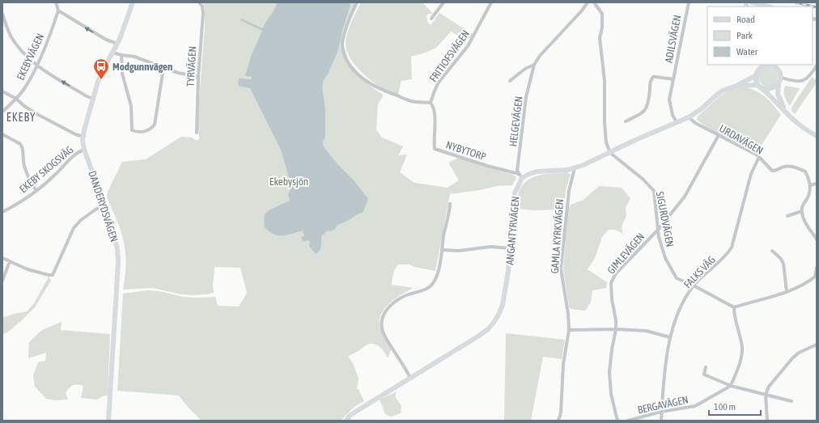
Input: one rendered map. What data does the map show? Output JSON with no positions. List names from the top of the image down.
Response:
{
  "streets": {
    "street": [
      "ADILSVÄGEN",
      "FRITIOFSVÄGEN",
      "EKEBYVÄGEN",
      "TYRVÄGEN",
      "HELGEVÄGEN",
      "URDAVÄGEN",
      "NYBYTORP",
      "EKEBY SKOGSVÄG",
      "DANDERYDSVÄGEN",
      "SIGURDVÄGEN",
      "ANGANTYRVÄGEN",
      "GAMLA KYRKVÄGEN",
      "GIMLEVÄGEN",
      "FALKS VÄG",
      "BERGAVÄGEN"
    ]
  },
  "crossings": [
    ["FRITIOFSVÄGEN", "NYBYTORP"],
    ["HELGEVÄGEN", "NYBYTORP"],
    ["HELGEVÄGEN", "ANGANTYRVÄGEN"],
    ["URDAVÄGEN", "GIMLEVÄGEN"],
    ["URDAVÄGEN", "FALKS VÄG"],
    ["NYBYTORP", "ANGANTYRVÄGEN"],
    ["EKEBY SKOGSVÄG", "DANDERYDSVÄGEN"],
    ["SIGURDVÄGEN", "GIMLEVÄGEN"],
    ["SIGURDVÄGEN", "FALKS VÄG"],
    ["FALKS VÄG", "BERGAVÄGEN"]
  ],
  "districts": ["EKEBY"],
  "parks": ["Ekebysjön"],
  "places": {
    "bus stop": ["Modgunnvägen"]
  },
  "legend": ["Road", "Park", "Water"],
  "scale_bar": "100 m"
}
